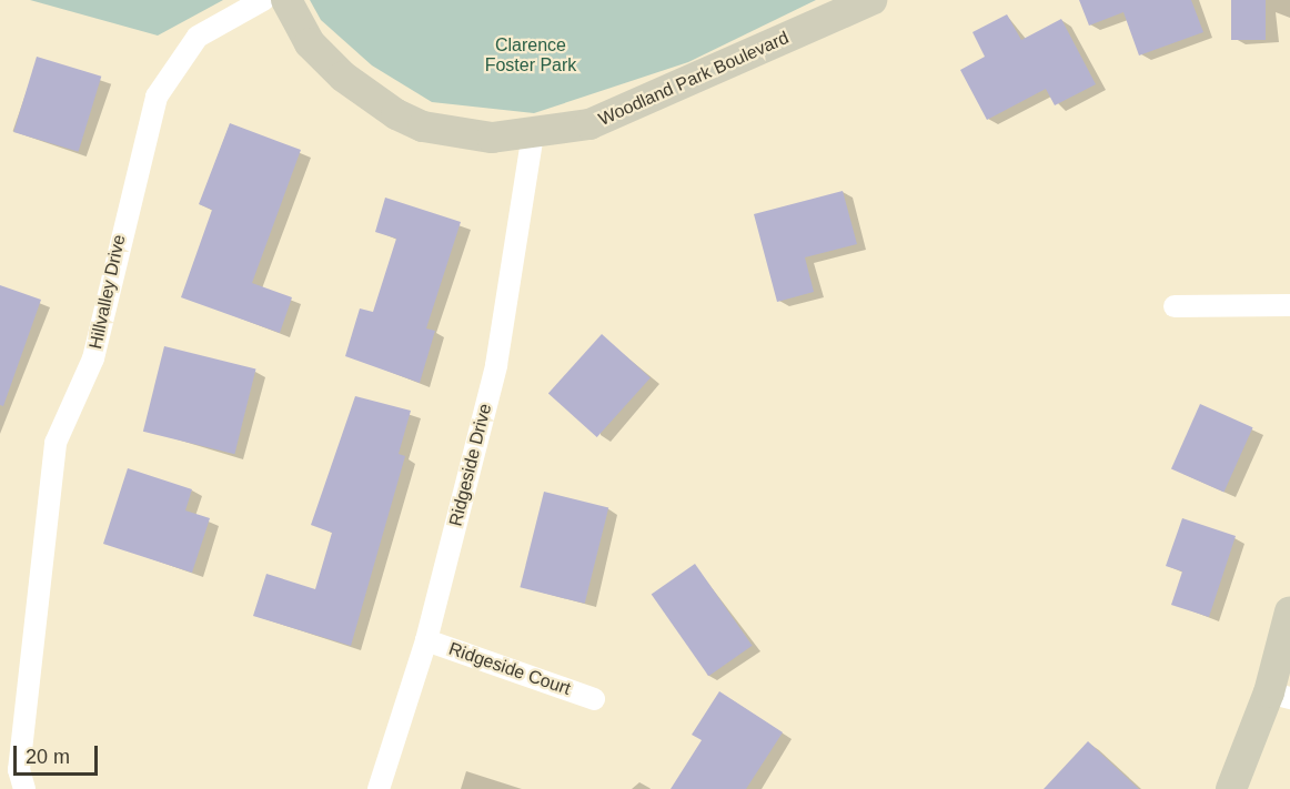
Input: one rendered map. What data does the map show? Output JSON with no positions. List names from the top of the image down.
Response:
{
  "streets": {
    "street": [
      "Woodland Park Boulevard",
      "Hillvalley Drive",
      "Ridgeside Drive",
      "Ridgeside Court"
    ]
  },
  "crossings": [
    ["Woodland Park Boulevard", "Ridgeside Drive"],
    ["Ridgeside Drive", "Ridgeside Court"]
  ],
  "parks": ["Clarence Foster Park"],
  "scale_bar": "20 m"
}
